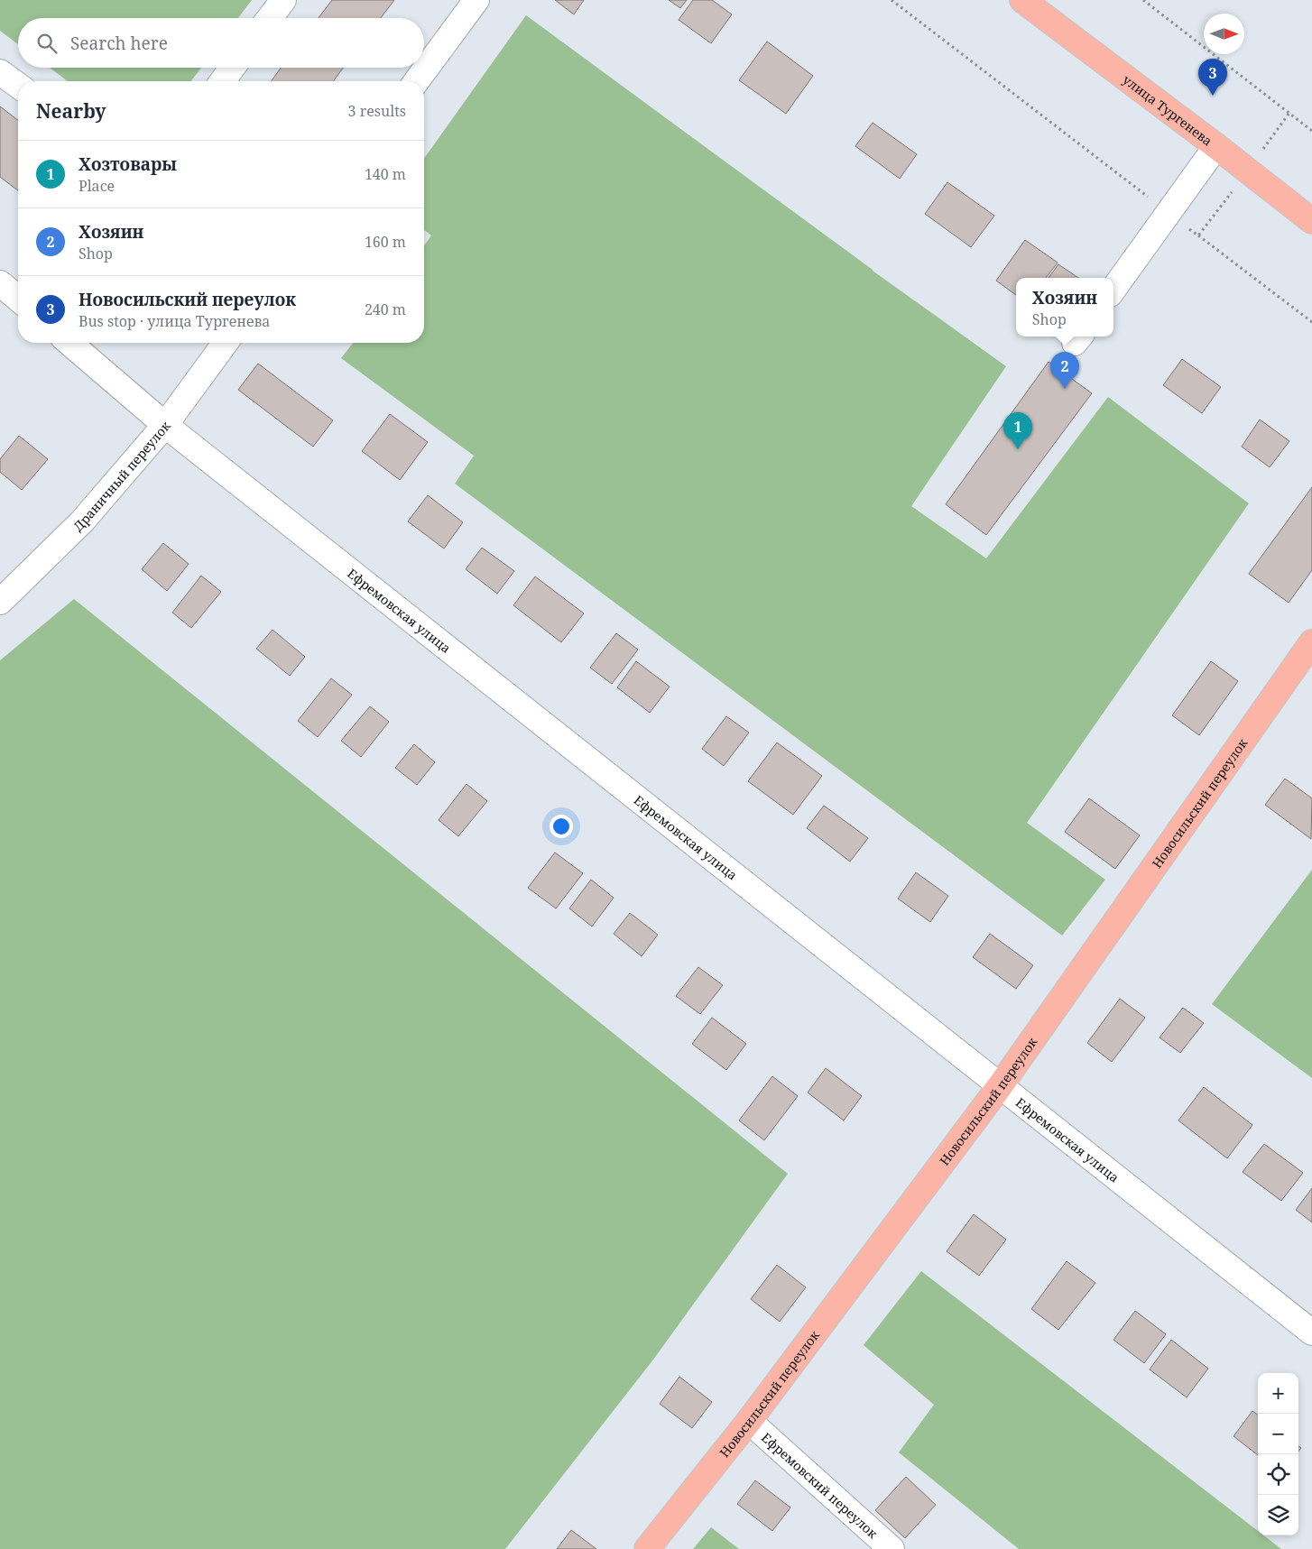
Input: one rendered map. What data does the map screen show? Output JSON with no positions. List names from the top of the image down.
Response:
{
  "streets": {
    "main road": ["улица Тургенева", "Новосильский переулок"],
    "street": ["Драничный переулок", "Ефремовская улица", "Ефремовский переулок"]
  },
  "crossings": [
    ["Драничный переулок", "Ефремовская улица"],
    ["Ефремовская улица", "Новосильский переулок"],
    ["Новосильский переулок", "Ефремовский переулок"]
  ],
  "north": "right",
  "page": {
    "search": "Search here",
    "pins": ["3", "2", "1"],
    "heading": ["Nearby", "3 results"],
    "list": [
      {
        "mark": "1",
        "name": "Хозтовары",
        "note": "Place",
        "value": "140 m"
      },
      {
        "mark": "2",
        "name": "Хозяин",
        "note": "Shop",
        "value": "160 m"
      },
      {
        "mark": "3",
        "name": "Новосильский переулок",
        "note": "Bus stop · улица Тургенева",
        "value": "240 m"
      }
    ],
    "popup": ["Хозяин", "Shop"],
    "map_buttons": ["+", "−"]
  }
}
